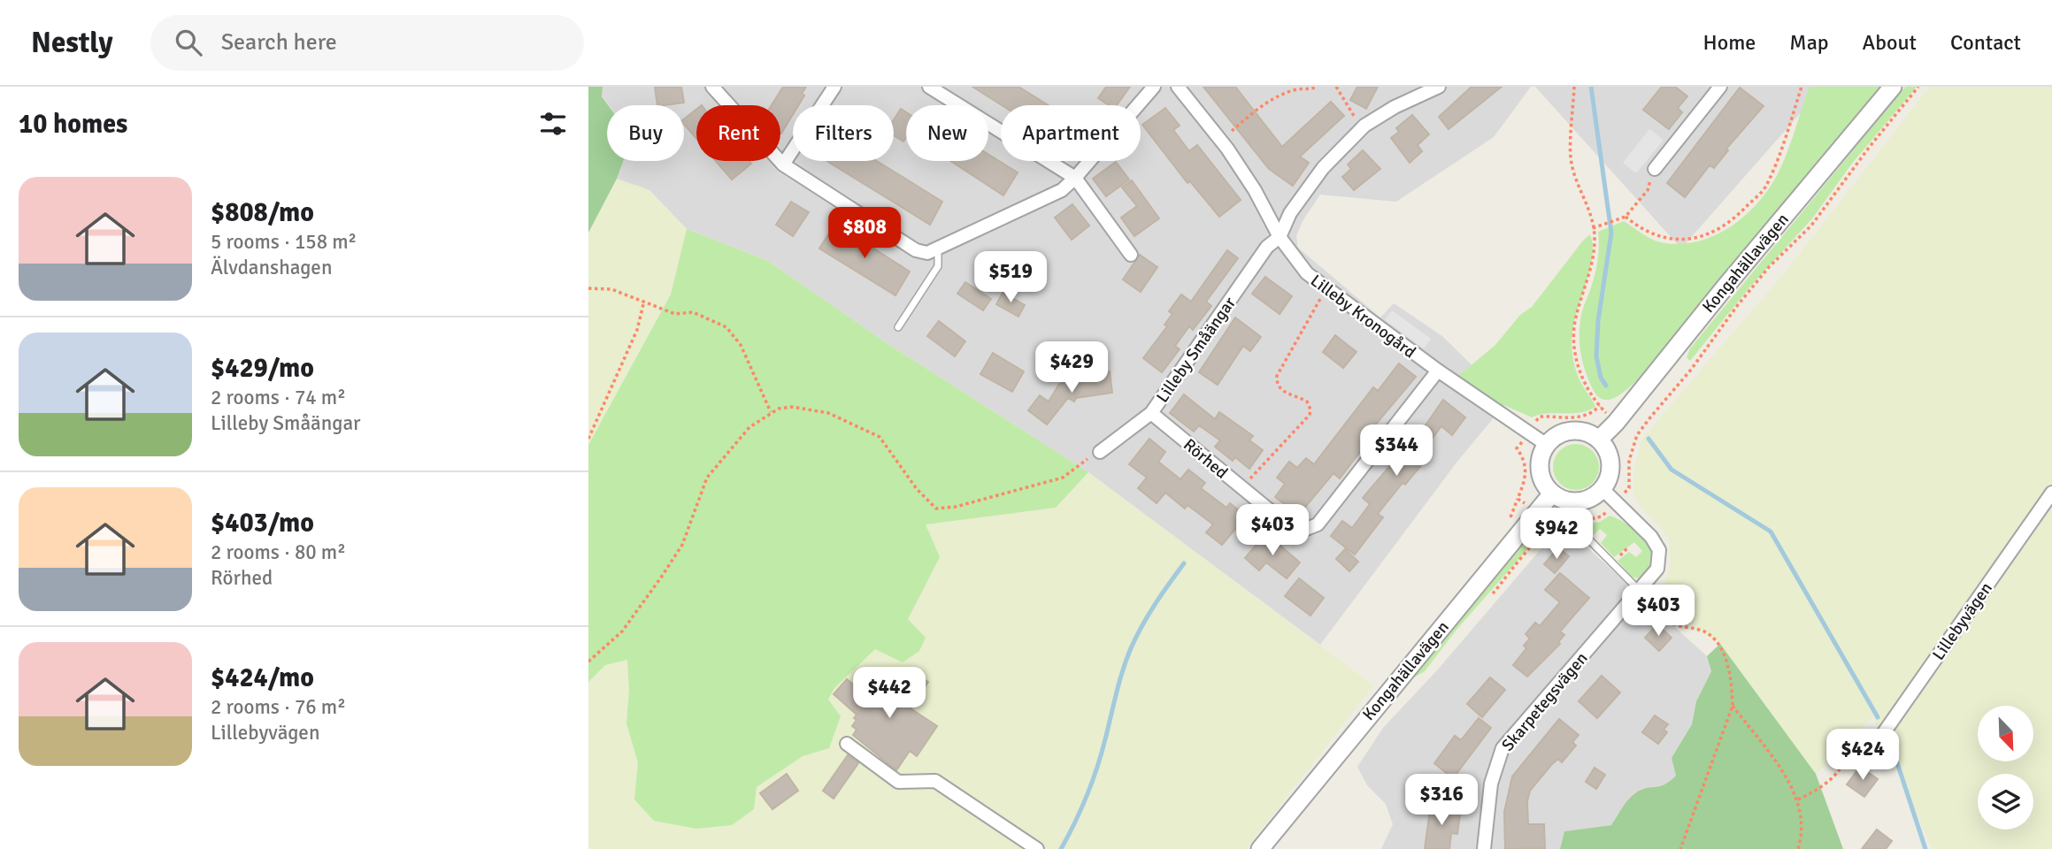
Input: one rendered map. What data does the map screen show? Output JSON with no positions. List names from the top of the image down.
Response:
{
  "streets": {
    "street": [
      "Kongahällavägen",
      "Lilleby Kronogård",
      "Lilleby Småängar",
      "Rörhed",
      "Lillebyvägen",
      "Skarpetegsvägen"
    ]
  },
  "crossings": [
    ["Kongahällavägen", "Lilleby Kronogård"],
    ["Kongahällavägen", "Skarpetegsvägen"],
    ["Lilleby Kronogård", "Lilleby Småängar"],
    ["Lilleby Kronogård", "Rörhed"],
    ["Lilleby Kronogård", "Skarpetegsvägen"],
    ["Lilleby Småängar", "Rörhed"]
  ],
  "north": "bottom right",
  "page": {
    "header": "Nestly",
    "search": "Search here",
    "nav": [
      "Home",
      "Map",
      "About",
      "Contact"
    ],
    "heading": "10 homes",
    "chip": [
      "Buy",
      "Rent",
      "Filters",
      "New",
      "Apartment"
    ],
    "list": [
      {
        "name": "$808/mo",
        "note": "5 rooms · 158 m² · Älvdanshagen"
      },
      {
        "name": "$429/mo",
        "note": "2 rooms · 74 m² · Lilleby Småängar"
      },
      {
        "name": "$403/mo",
        "note": "2 rooms · 80 m² · Rörhed"
      },
      {
        "name": "$424/mo",
        "note": "2 rooms · 76 m² · Lillebyvägen"
      }
    ],
    "price": [
      "$808",
      "$519",
      "$429",
      "$344",
      "$403",
      "$942",
      "$403",
      "$442",
      "$424",
      "$316"
    ]
  }
}
